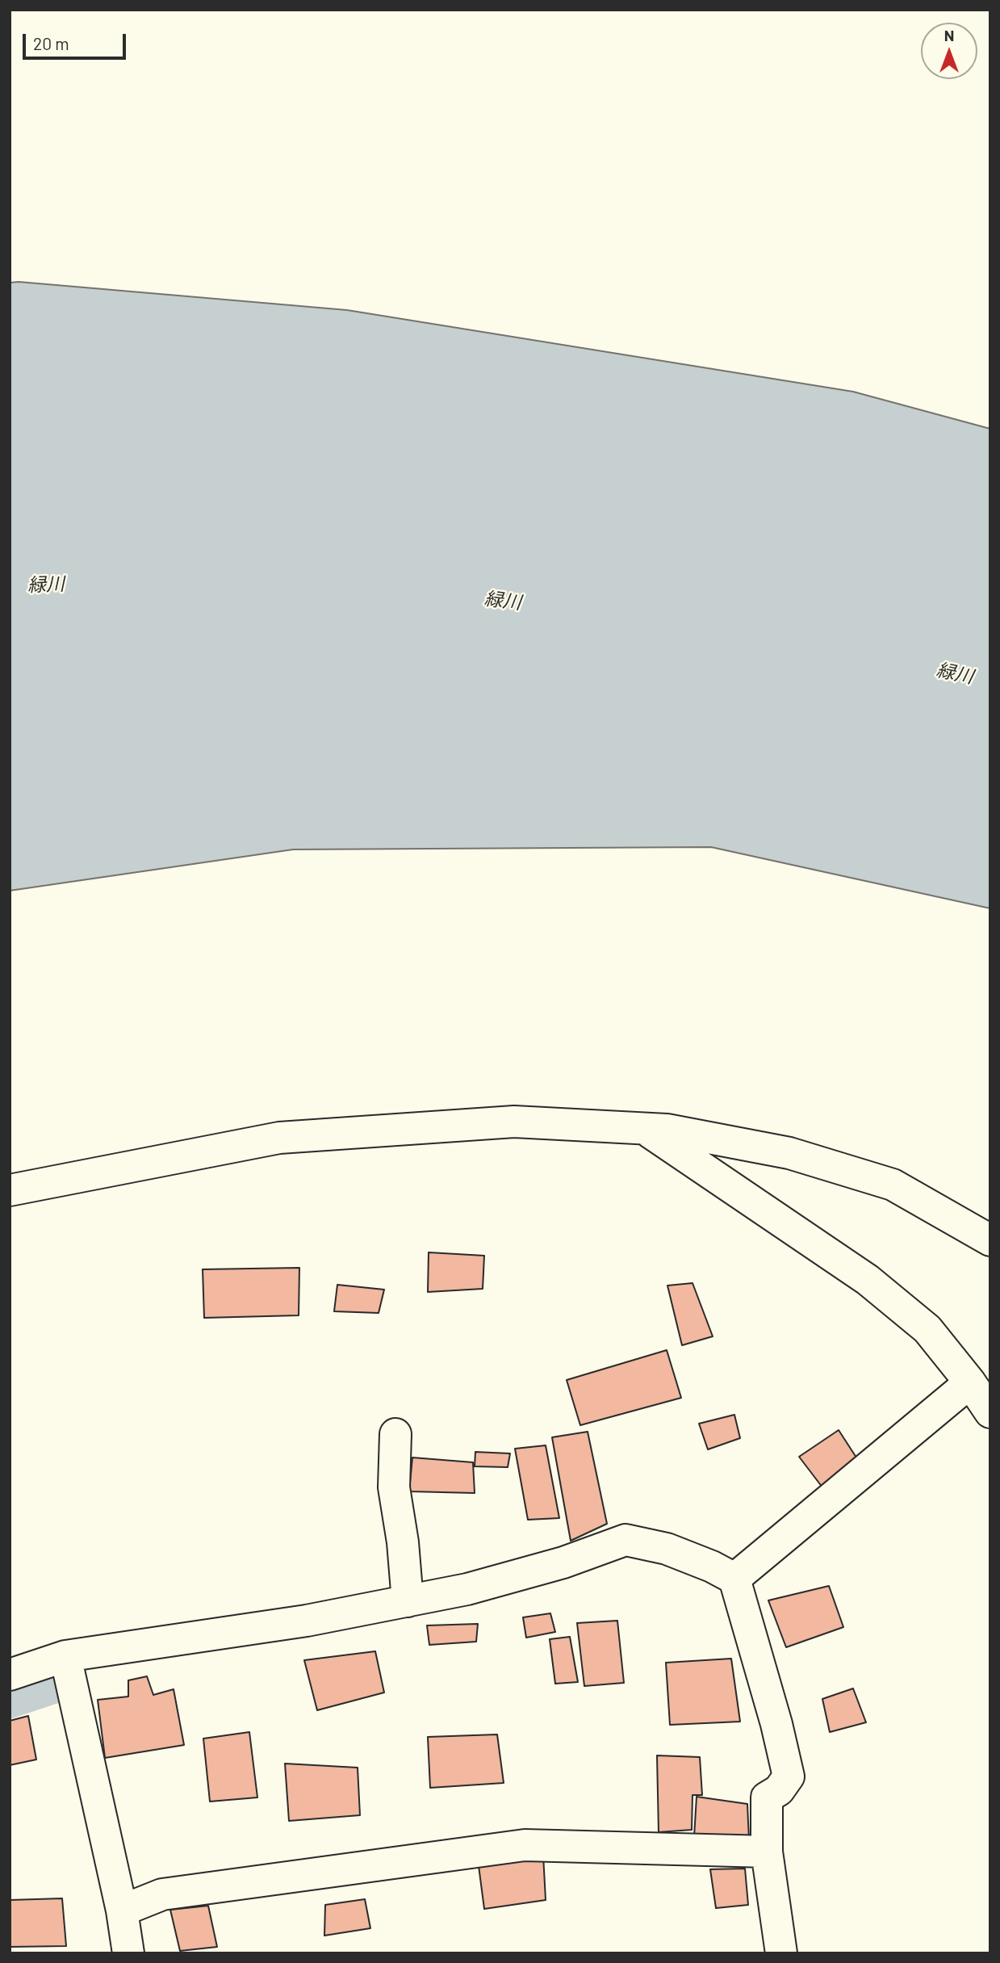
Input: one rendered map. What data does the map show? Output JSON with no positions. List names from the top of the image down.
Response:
{
  "water": ["緑川"],
  "scale_bar": "20 m",
  "north": "top"
}
